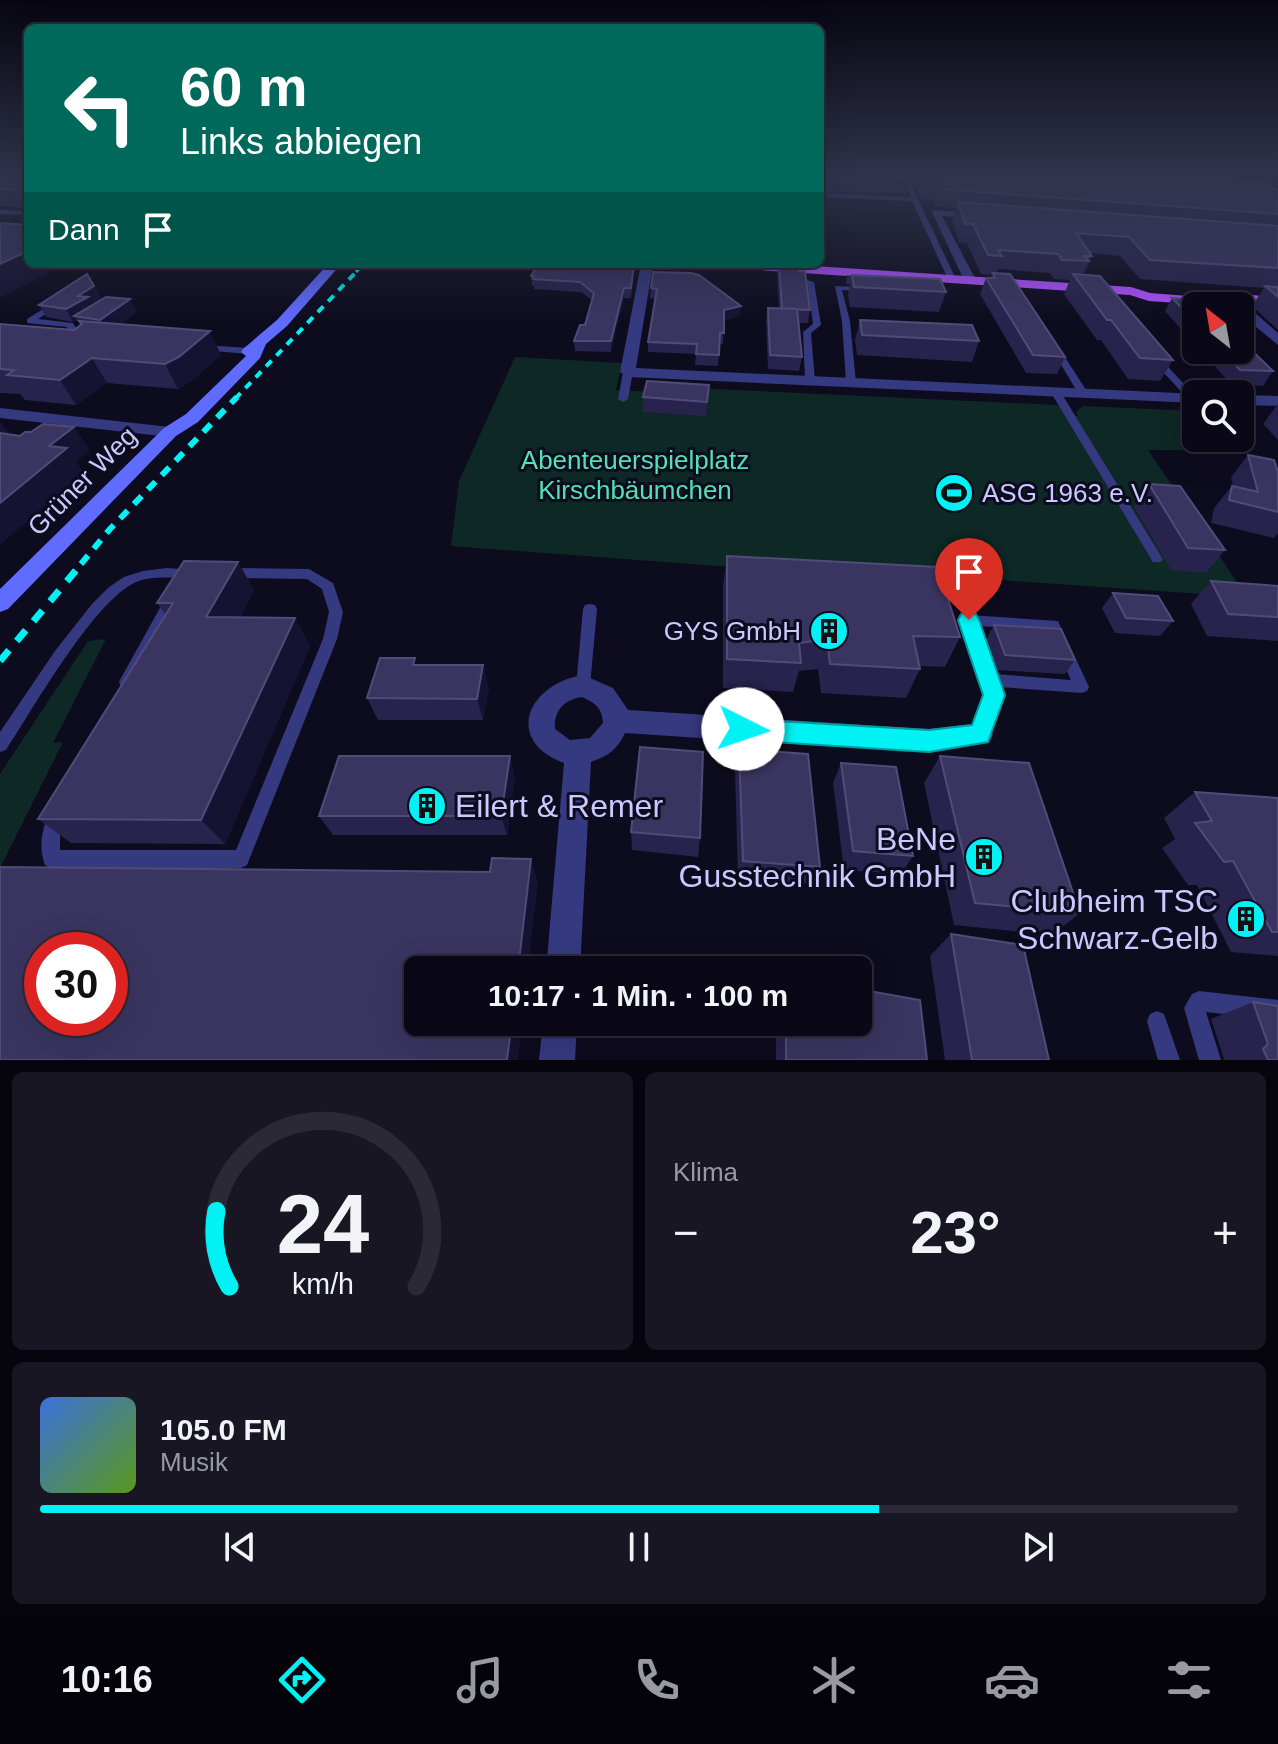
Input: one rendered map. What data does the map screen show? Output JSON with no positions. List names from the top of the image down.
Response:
{
  "streets": {
    "street": ["Grüner Weg"]
  },
  "parks": ["Abenteuerspielplatz Kirschbäumchen"],
  "places": {
    "sports": ["ASG 1963 e.V."],
    "building": [
      "GYS GmbH",
      "Eilert & Remer",
      "BeNe Gusstechnik GmbH",
      "Clubheim TSC Schwarz-Gelb"
    ]
  },
  "north": "top left",
  "page": {
    "turn": ["60 m", "Links abbiegen"],
    "then": "Dann",
    "limit": "30",
    "trip": "10:17 · 1 Min. · 100 m",
    "tile": "Klima",
    "heat": ["−", "23°", "+"],
    "song": ["105.0 FM", "Musik"],
    "tabs": "10:16",
    "gauge": ["24", "km/h"]
  }
}
